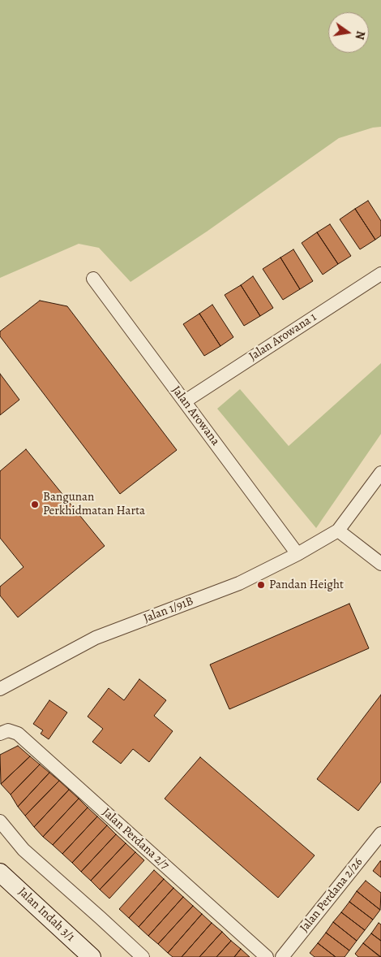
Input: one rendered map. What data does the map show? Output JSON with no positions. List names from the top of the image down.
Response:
{
  "streets": {
    "street": [
      "Jalan Arowana 1",
      "Jalan Arowana",
      "Jalan 1/91B",
      "Jalan Perdana 2/7",
      "Jalan Perdana 2/26",
      "Jalan Indah 3/1"
    ]
  },
  "crossings": [
    ["Jalan Arowana 1", "Jalan Arowana"],
    ["Jalan Arowana", "Jalan 1/91B"]
  ],
  "places": ["Bangunan Perkhidmatan Harta", "Pandan Height"],
  "north": "right"
}
